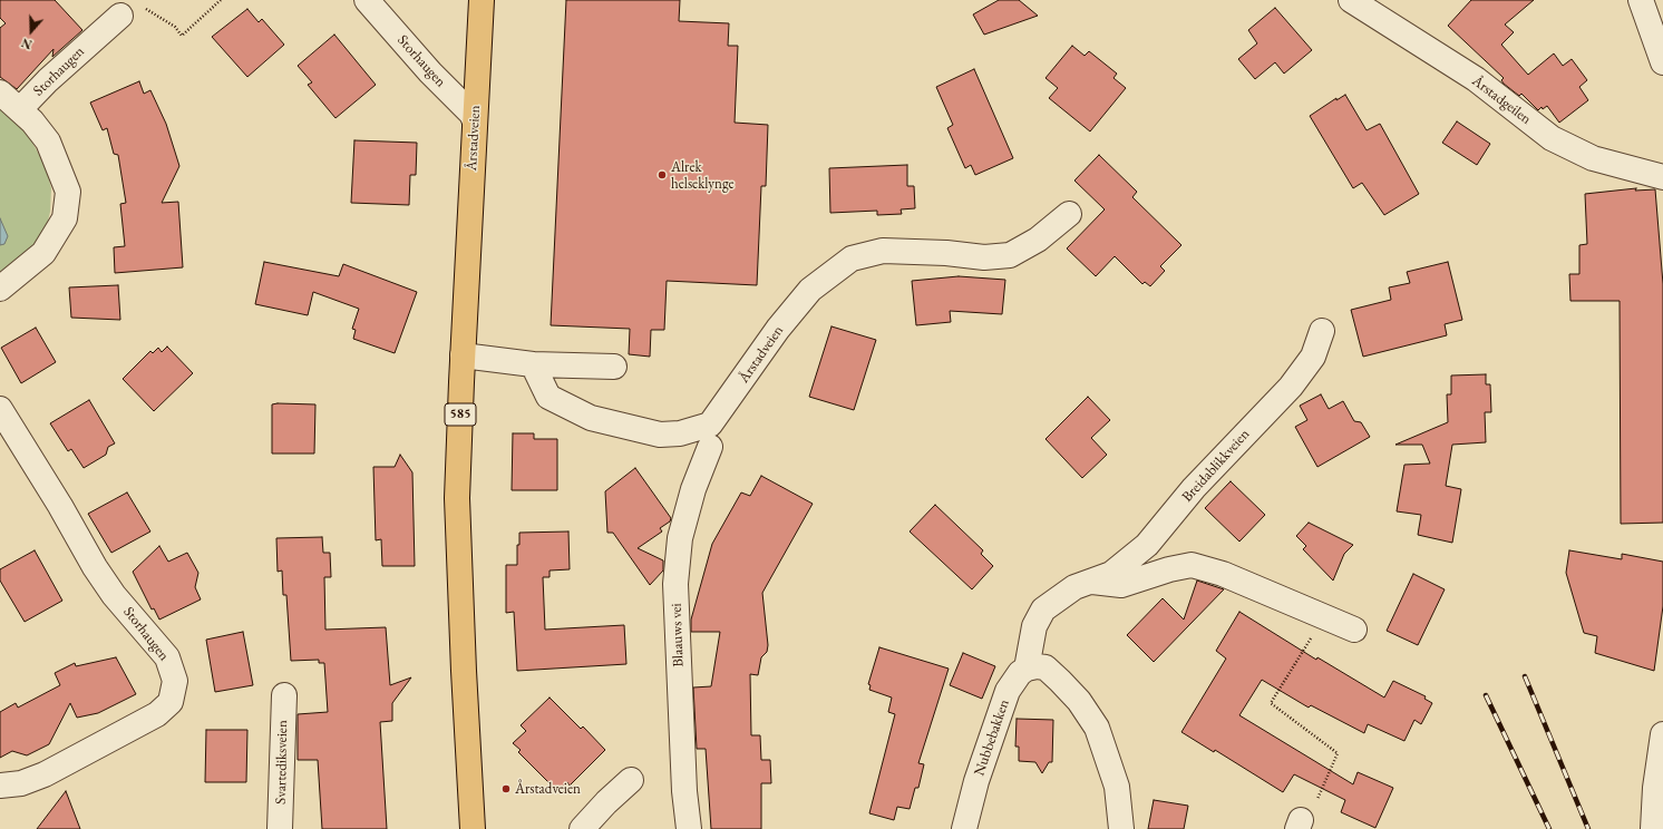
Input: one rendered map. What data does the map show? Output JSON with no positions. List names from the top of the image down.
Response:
{
  "streets": {
    "main road": ["Årstadveien", "585"],
    "street": [
      "Storhaugen",
      "Årstadgeilen",
      "Breidablikkveien",
      "Blaauws vei",
      "Nubbebakken",
      "Svartediksveien"
    ]
  },
  "crossings": [
    ["Storhaugen", "Årstadveien"],
    ["Breidablikkveien", "Nubbebakken"]
  ],
  "places": ["Alrek helseklynge", "Årstadveien"],
  "north": "bottom"
}
